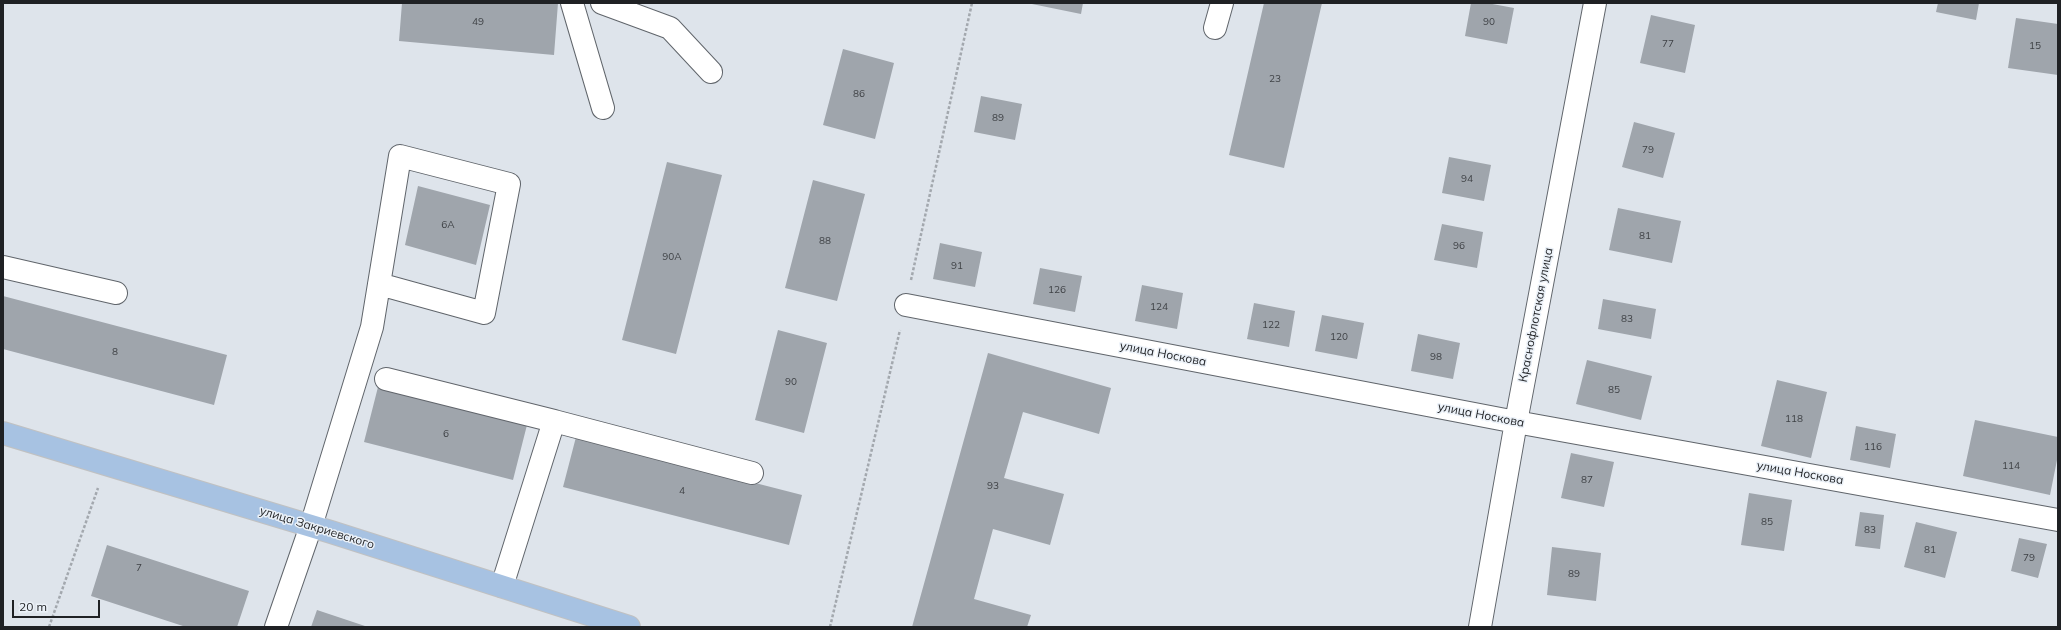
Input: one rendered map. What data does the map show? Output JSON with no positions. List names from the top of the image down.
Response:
{
  "streets": {
    "main road": ["улица Закриевского"],
    "street": ["Краснофлотская улица", "улица Носкова"]
  },
  "crossings": [
    ["Краснофлотская улица", "улица Носкова"]
  ],
  "house_numbers": [
    "49",
    "90",
    "77",
    "15",
    "23",
    "86",
    "89",
    "79",
    "94",
    "6А",
    "81",
    "88",
    "96",
    "90А",
    "91",
    "126",
    "124",
    "83",
    "122",
    "120",
    "8",
    "98",
    "90",
    "85",
    "118",
    "6",
    "116",
    "114",
    "87",
    "93",
    "4",
    "85",
    "83",
    "81",
    "79",
    "7",
    "89"
  ],
  "scale_bar": "20 m"
}
